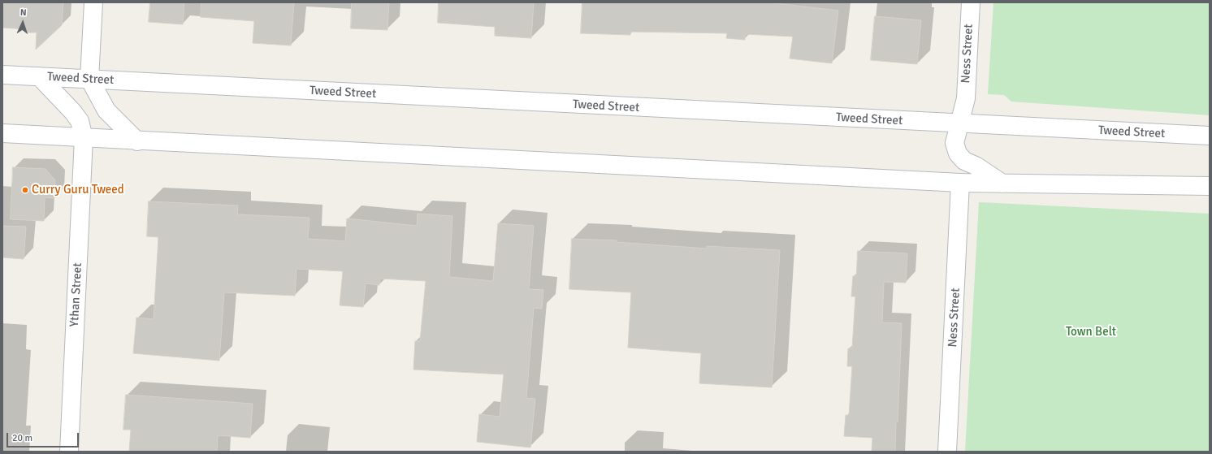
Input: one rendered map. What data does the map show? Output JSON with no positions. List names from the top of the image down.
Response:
{
  "streets": {
    "main road": ["Ness Street", "Tweed Street", "Ythan Street"]
  },
  "crossings": [
    ["Ness Street", "Tweed Street"],
    ["Tweed Street", "Ythan Street"]
  ],
  "parks": ["Town Belt"],
  "places": ["Curry Guru Tweed"],
  "scale_bar": "20 m",
  "north": "top"
}
